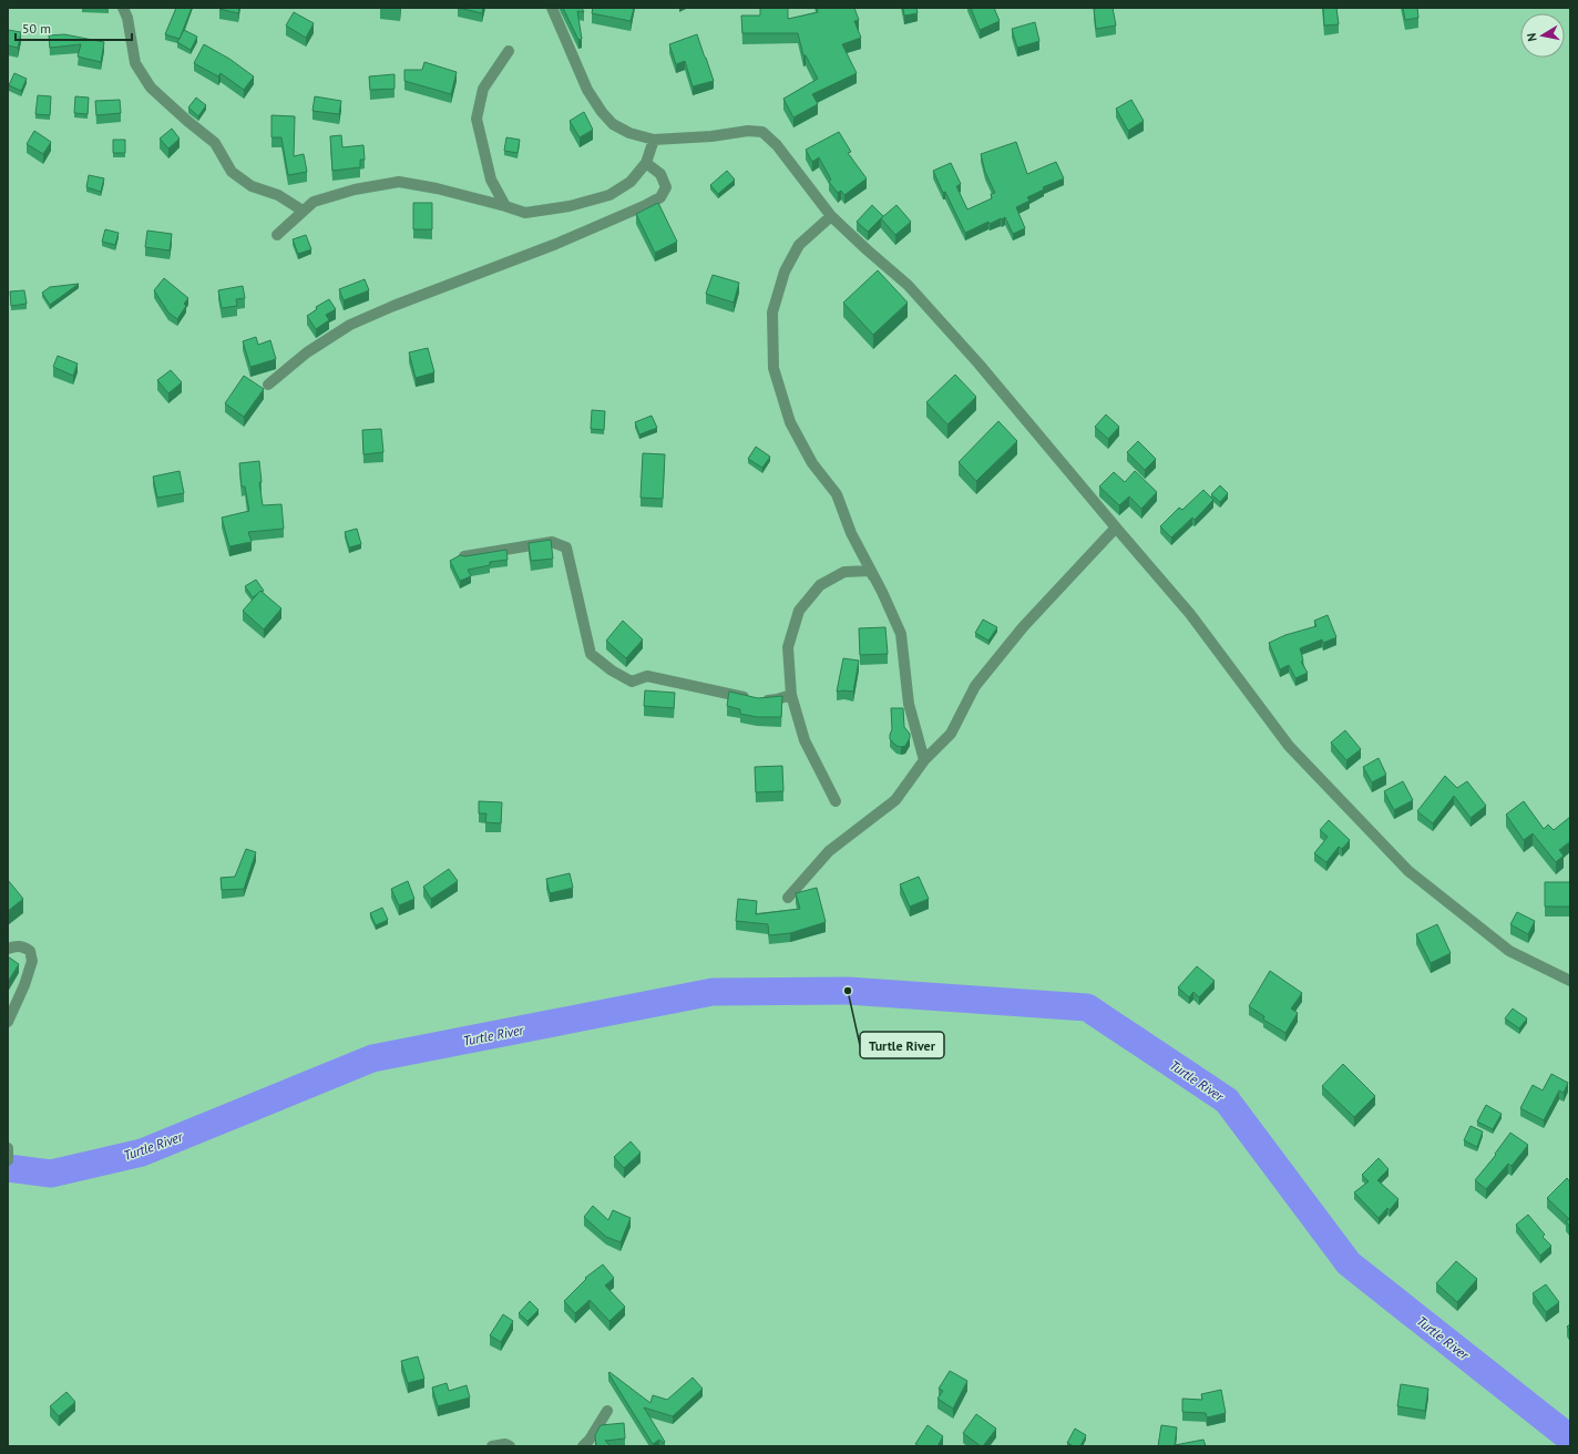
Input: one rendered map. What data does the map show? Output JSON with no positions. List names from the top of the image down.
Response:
{
  "water": ["Turtle River"],
  "places": ["Turtle River"],
  "scale_bar": "50 m",
  "north": "left"
}
